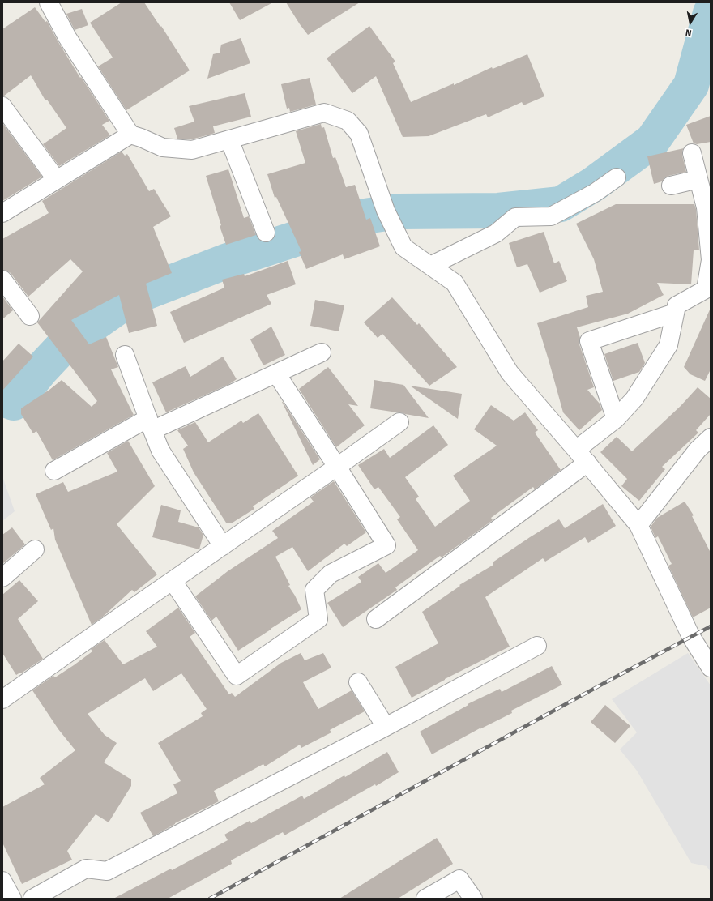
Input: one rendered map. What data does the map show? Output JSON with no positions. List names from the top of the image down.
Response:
{
  "north": "bottom"
}
